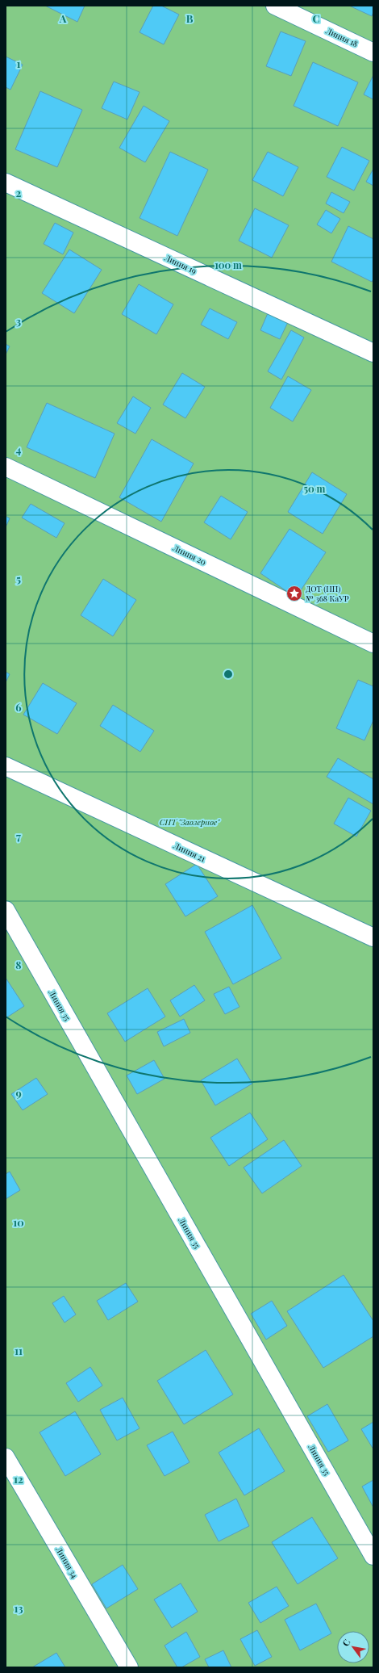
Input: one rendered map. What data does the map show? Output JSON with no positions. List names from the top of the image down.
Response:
{
  "streets": {
    "street": [
      "Линия 18",
      "Линия 19",
      "Линия 20",
      "Линия 21",
      "Линия 35",
      "Линия 34"
    ]
  },
  "parks": ["СНТ \"Заозерное\""],
  "places": {
    "place": ["ДОТ (НП) № 368 КаУР"]
  },
  "north": "top left",
  "grid": {
    "columns": ["A", "B", "C"],
    "rows": [
      "1",
      "2",
      "3",
      "4",
      "5",
      "6",
      "7",
      "8",
      "9",
      "10",
      "11",
      "12",
      "13"
    ]
  },
  "rings": ["100 m", "50 m"]
}
